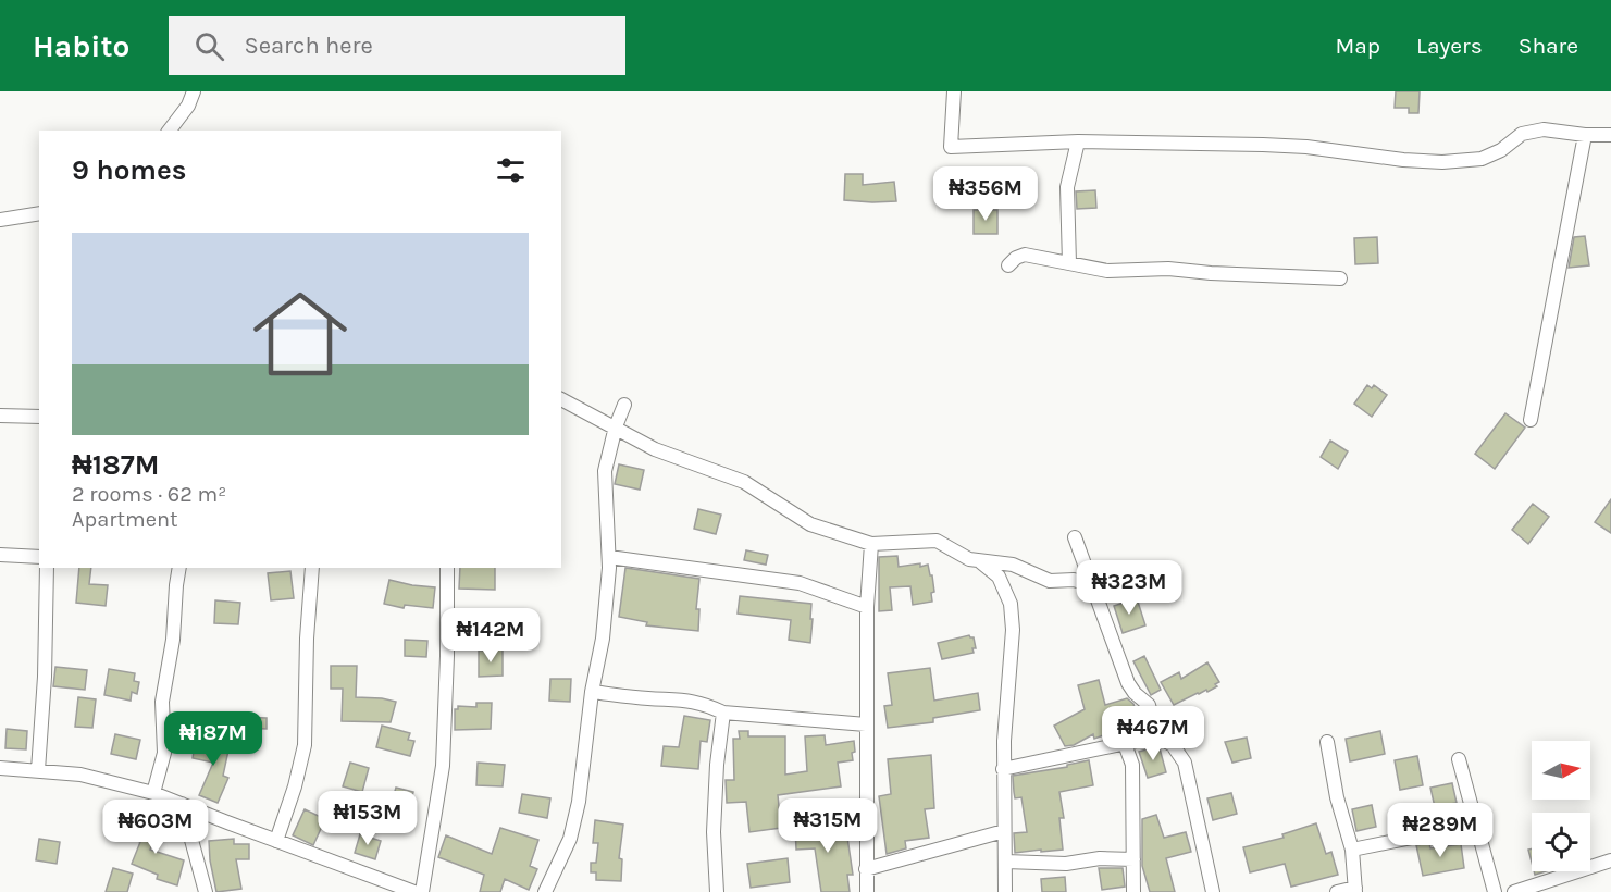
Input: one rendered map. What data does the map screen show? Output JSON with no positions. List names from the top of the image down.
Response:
{
  "north": "right",
  "page": {
    "header": "Habito",
    "search": "Search here",
    "nav": ["Map", "Layers", "Share"],
    "heading": "9 homes",
    "price": [
      "₦356M",
      "₦323M",
      "₦142M",
      "₦467M",
      "₦187M",
      "₦153M",
      "₦315M",
      "₦603M",
      "₦289M"
    ],
    "list": [
      {
        "name": "₦187M",
        "note": "2 rooms · 62 m² · Apartment"
      }
    ]
  }
}
